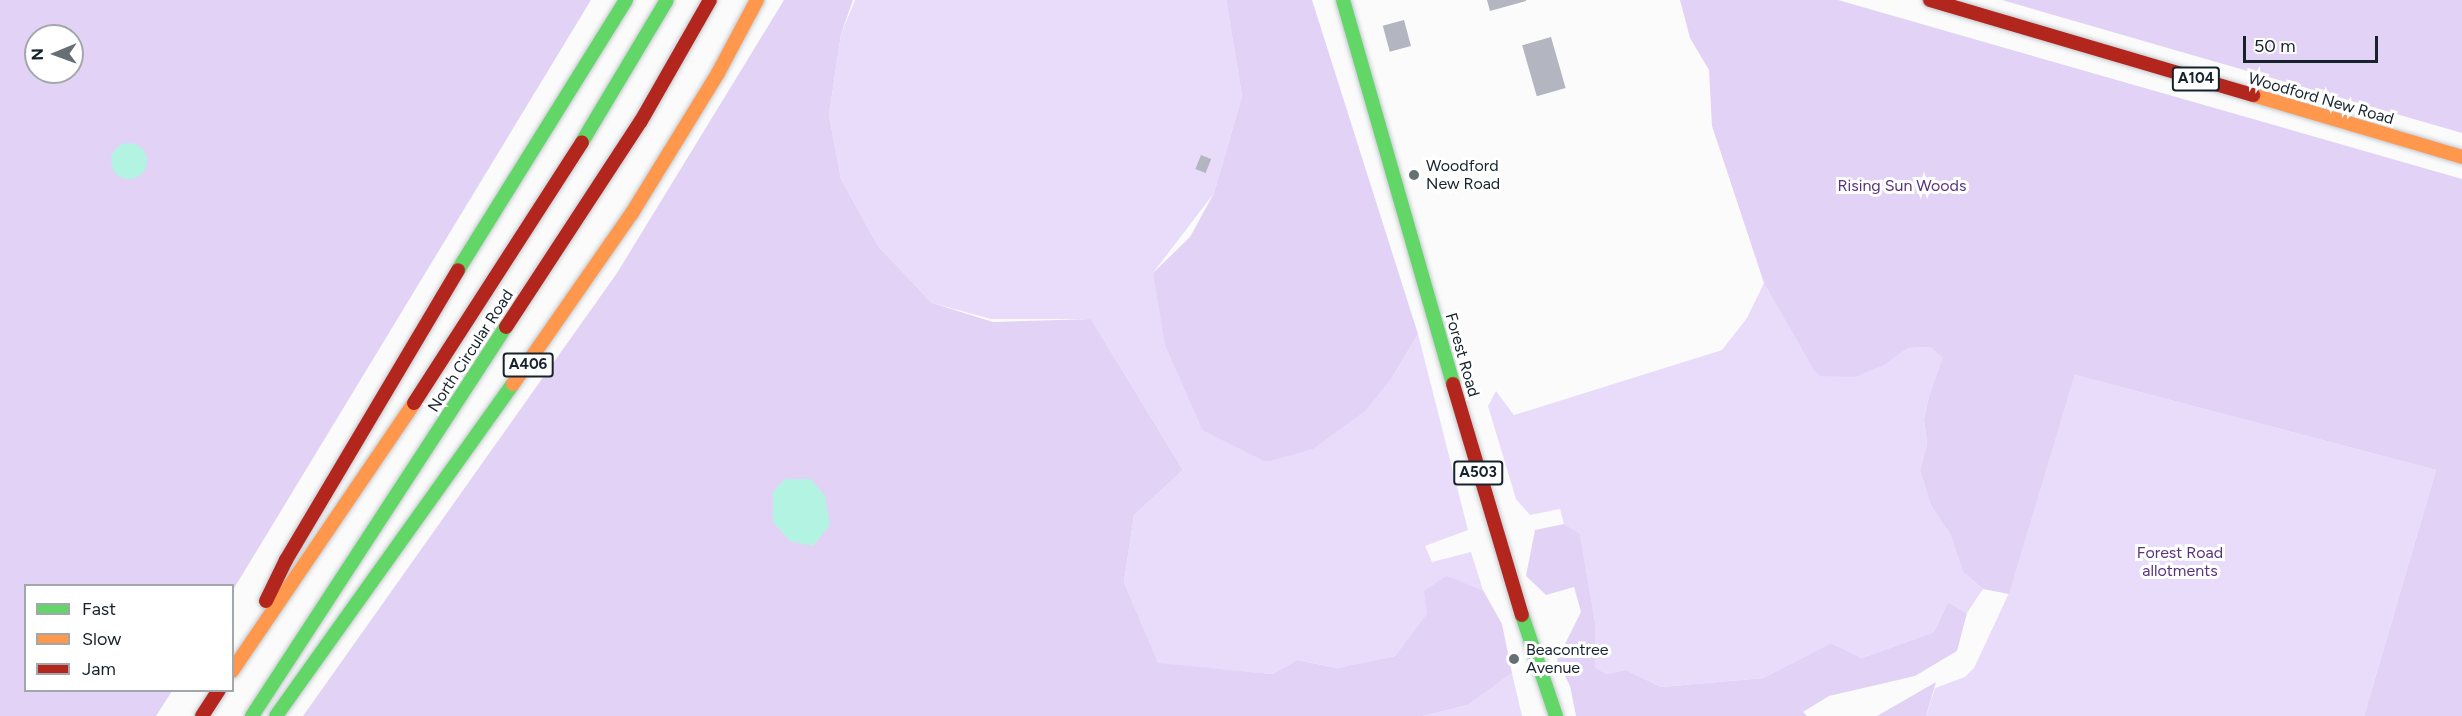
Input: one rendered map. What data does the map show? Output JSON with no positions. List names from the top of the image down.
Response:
{
  "streets": {
    "main road": [
      "A104",
      "Woodford New Road",
      "North Circular Road",
      "Forest Road",
      "A406",
      "A503"
    ]
  },
  "parks": ["Rising Sun Woods", "Forest Road allotments"],
  "places": ["Woodford New Road", "Beacontree Avenue"],
  "legend": ["Fast", "Slow", "Jam"],
  "scale_bar": "50 m",
  "north": "left"
}
